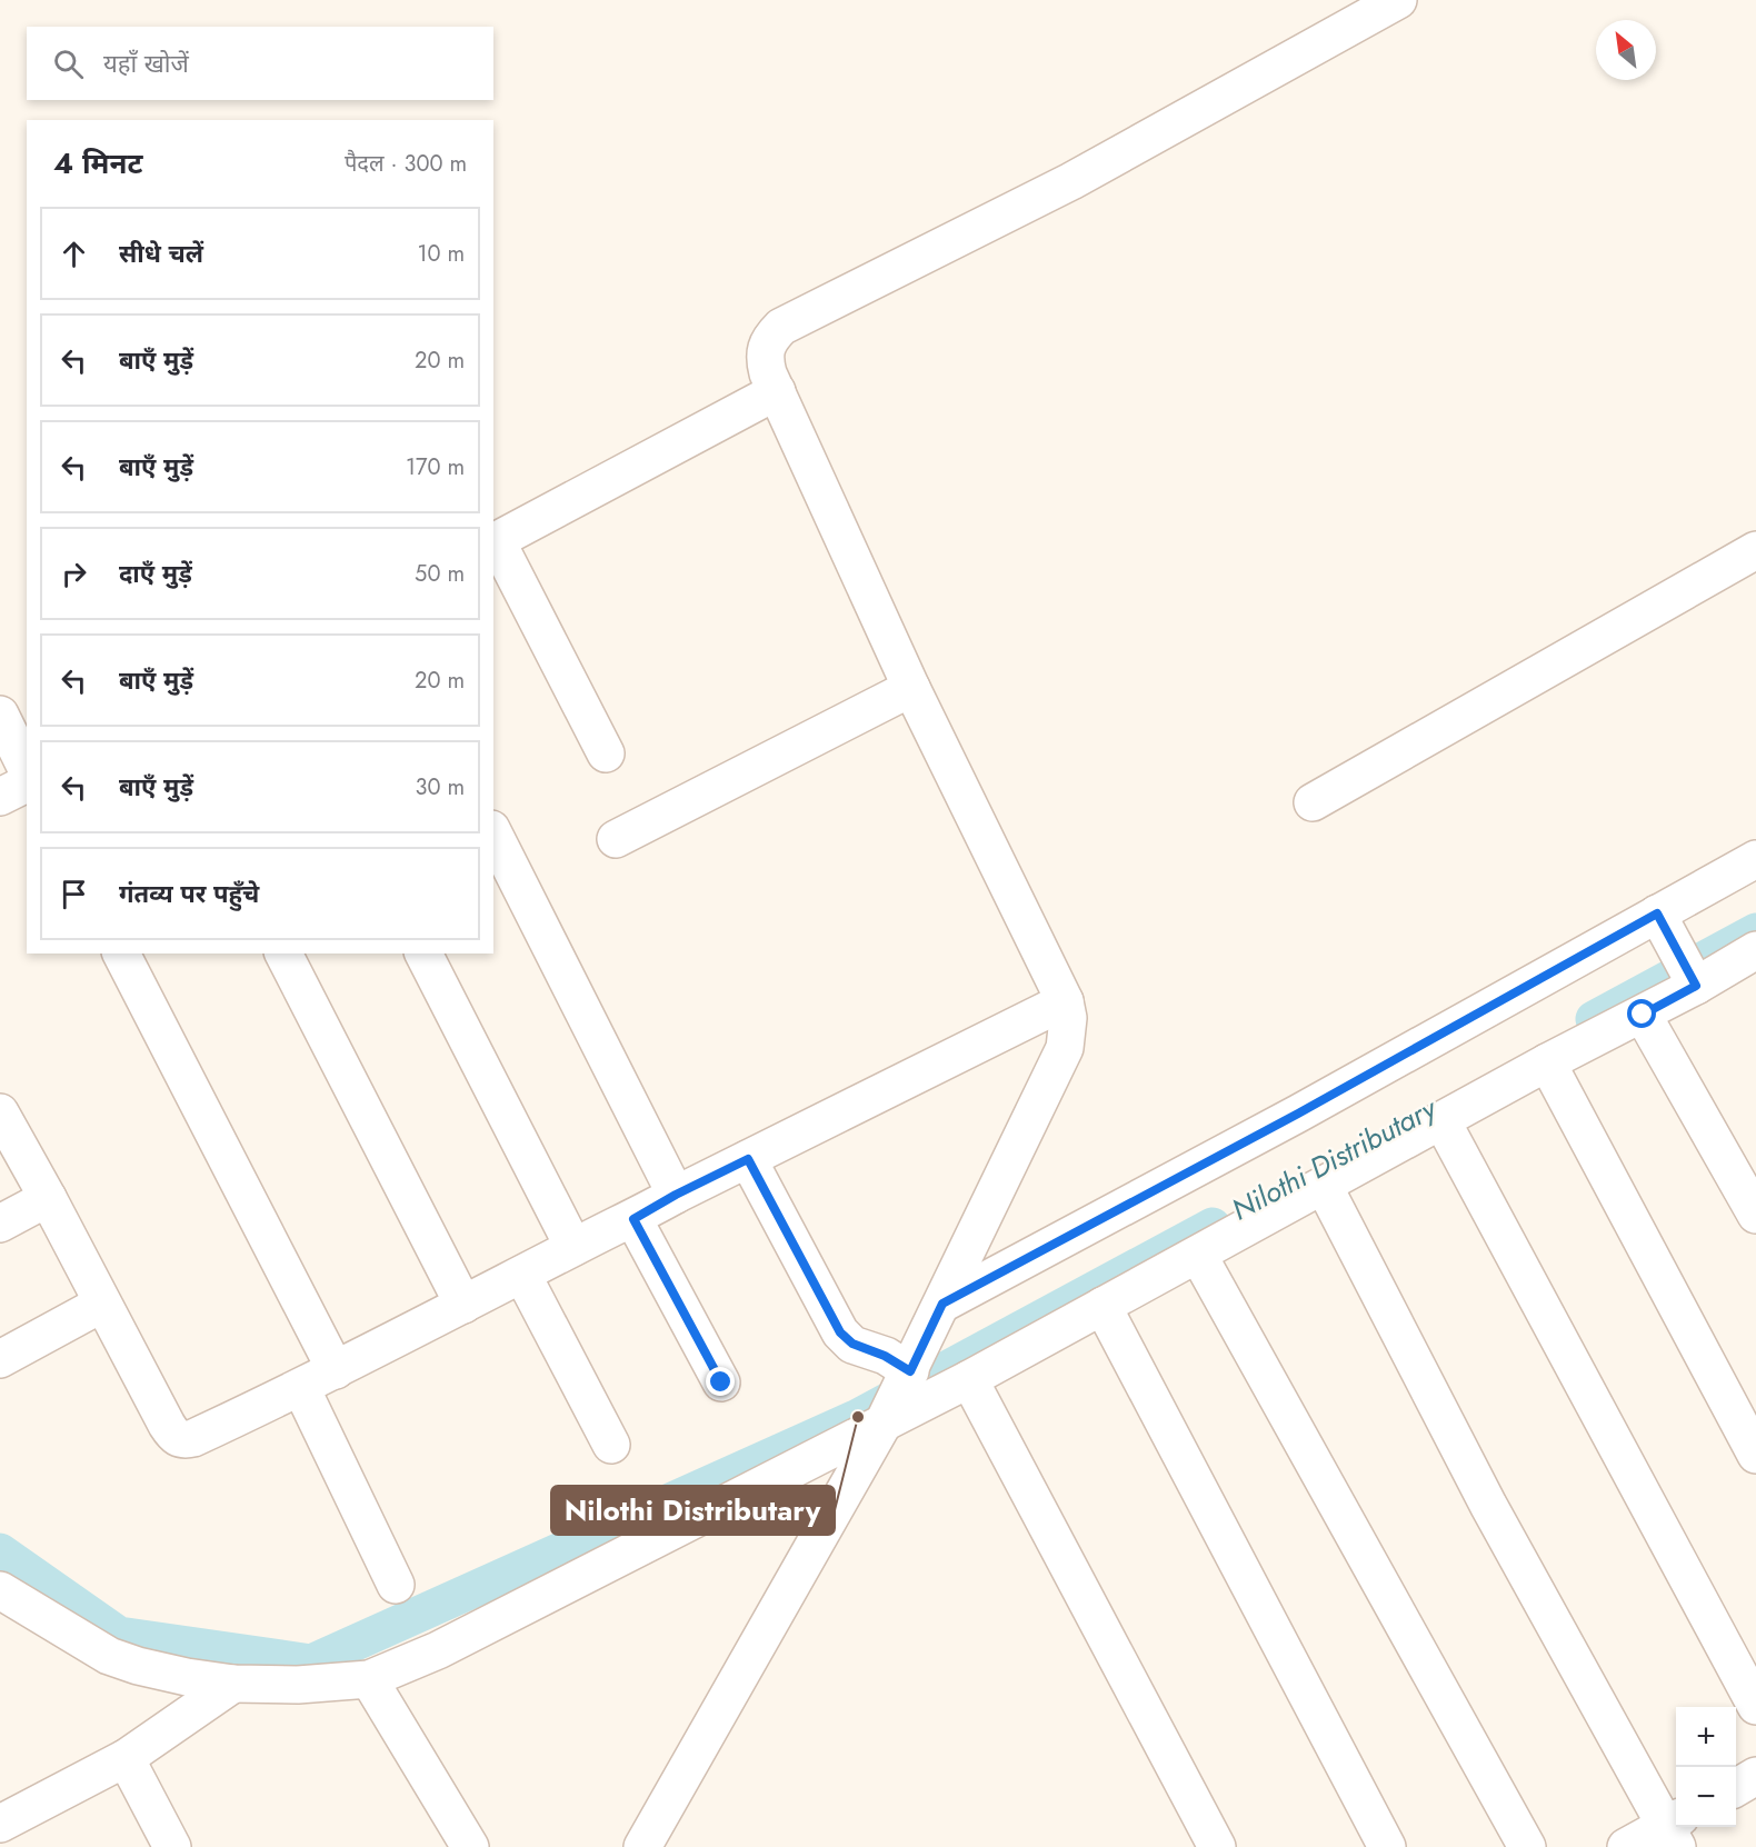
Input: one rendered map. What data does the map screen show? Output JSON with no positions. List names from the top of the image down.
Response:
{
  "water": ["Nilothi Distributary"],
  "places": ["Nilothi Distributary"],
  "north": "top left",
  "page": {
    "search": "यहाँ खोजें",
    "heading": ["4 मिनट", "पैदल · 300 m"],
    "list": [
      ["सीधे चलें", "10 m"],
      ["बाएँ मुड़ें", "20 m"],
      ["बाएँ मुड़ें", "170 m"],
      ["दाएँ मुड़ें", "50 m"],
      ["बाएँ मुड़ें", "20 m"],
      ["बाएँ मुड़ें", "30 m"],
      "गंतव्य पर पहुँचे"
    ],
    "map_buttons": ["+", "−"]
  }
}
